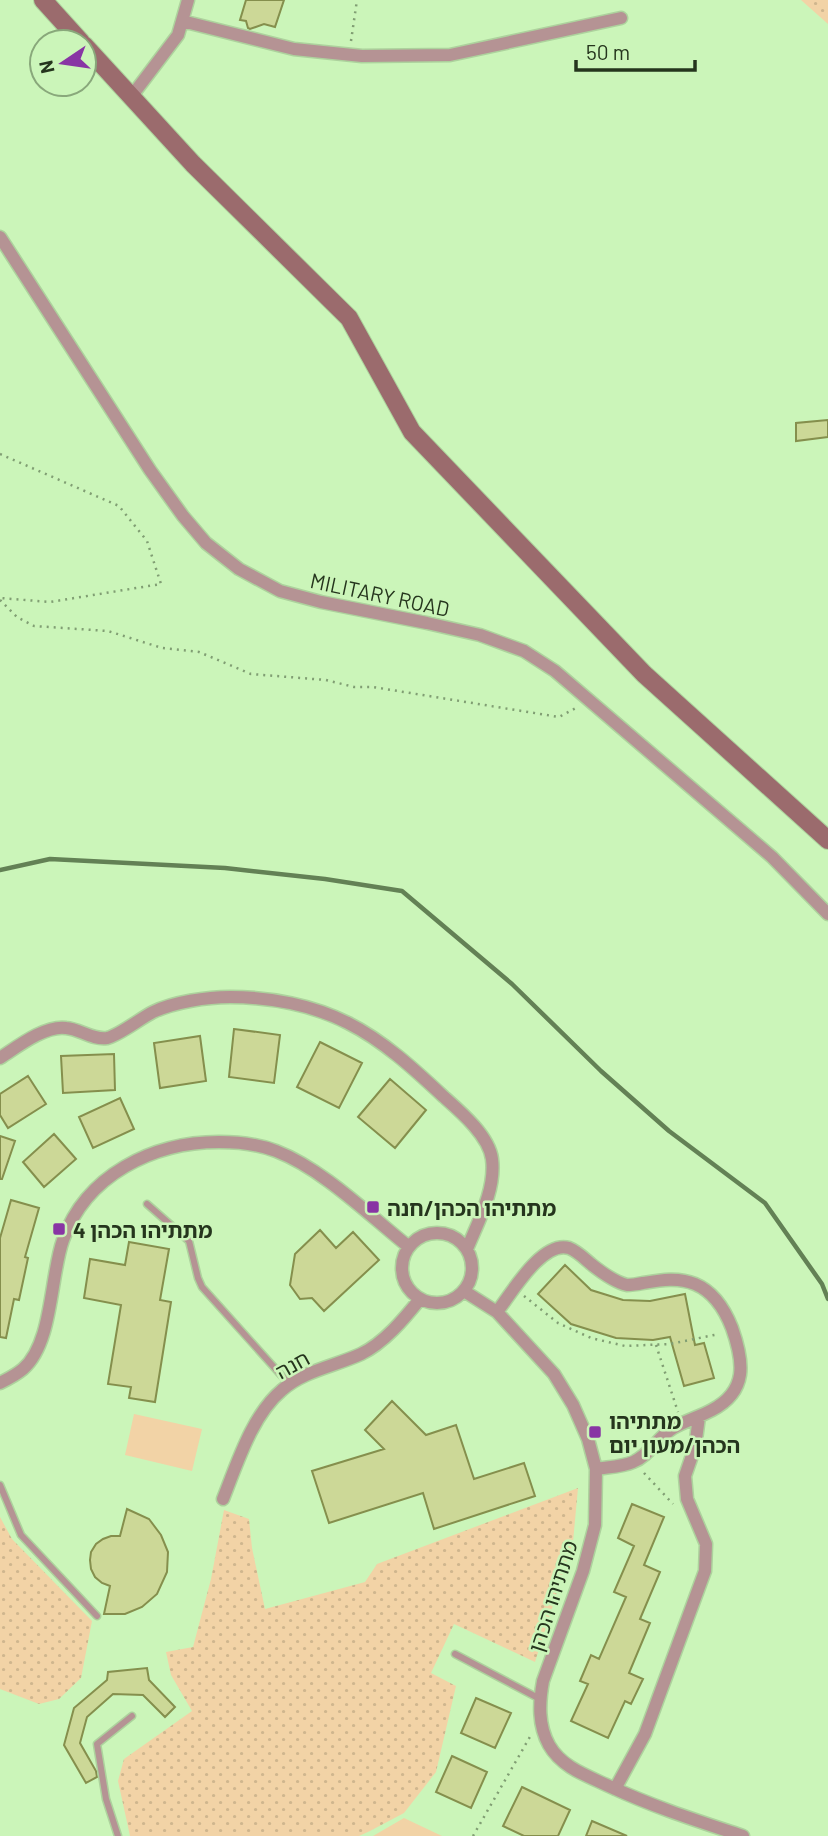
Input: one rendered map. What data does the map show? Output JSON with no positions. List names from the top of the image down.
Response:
{
  "streets": {
    "street": ["MILITARY ROAD", "חנה", "מתתיהו הכהן"]
  },
  "crossings": [
    ["חנה", "מתתיהו הכהן"]
  ],
  "places": {
    "transit": ["מתתיהו הכהן/חנה", "מתתיהו הכהן 4", "מתתיהו הכהן/מעון יום"]
  },
  "scale_bar": "50 m",
  "north": "left"
}
